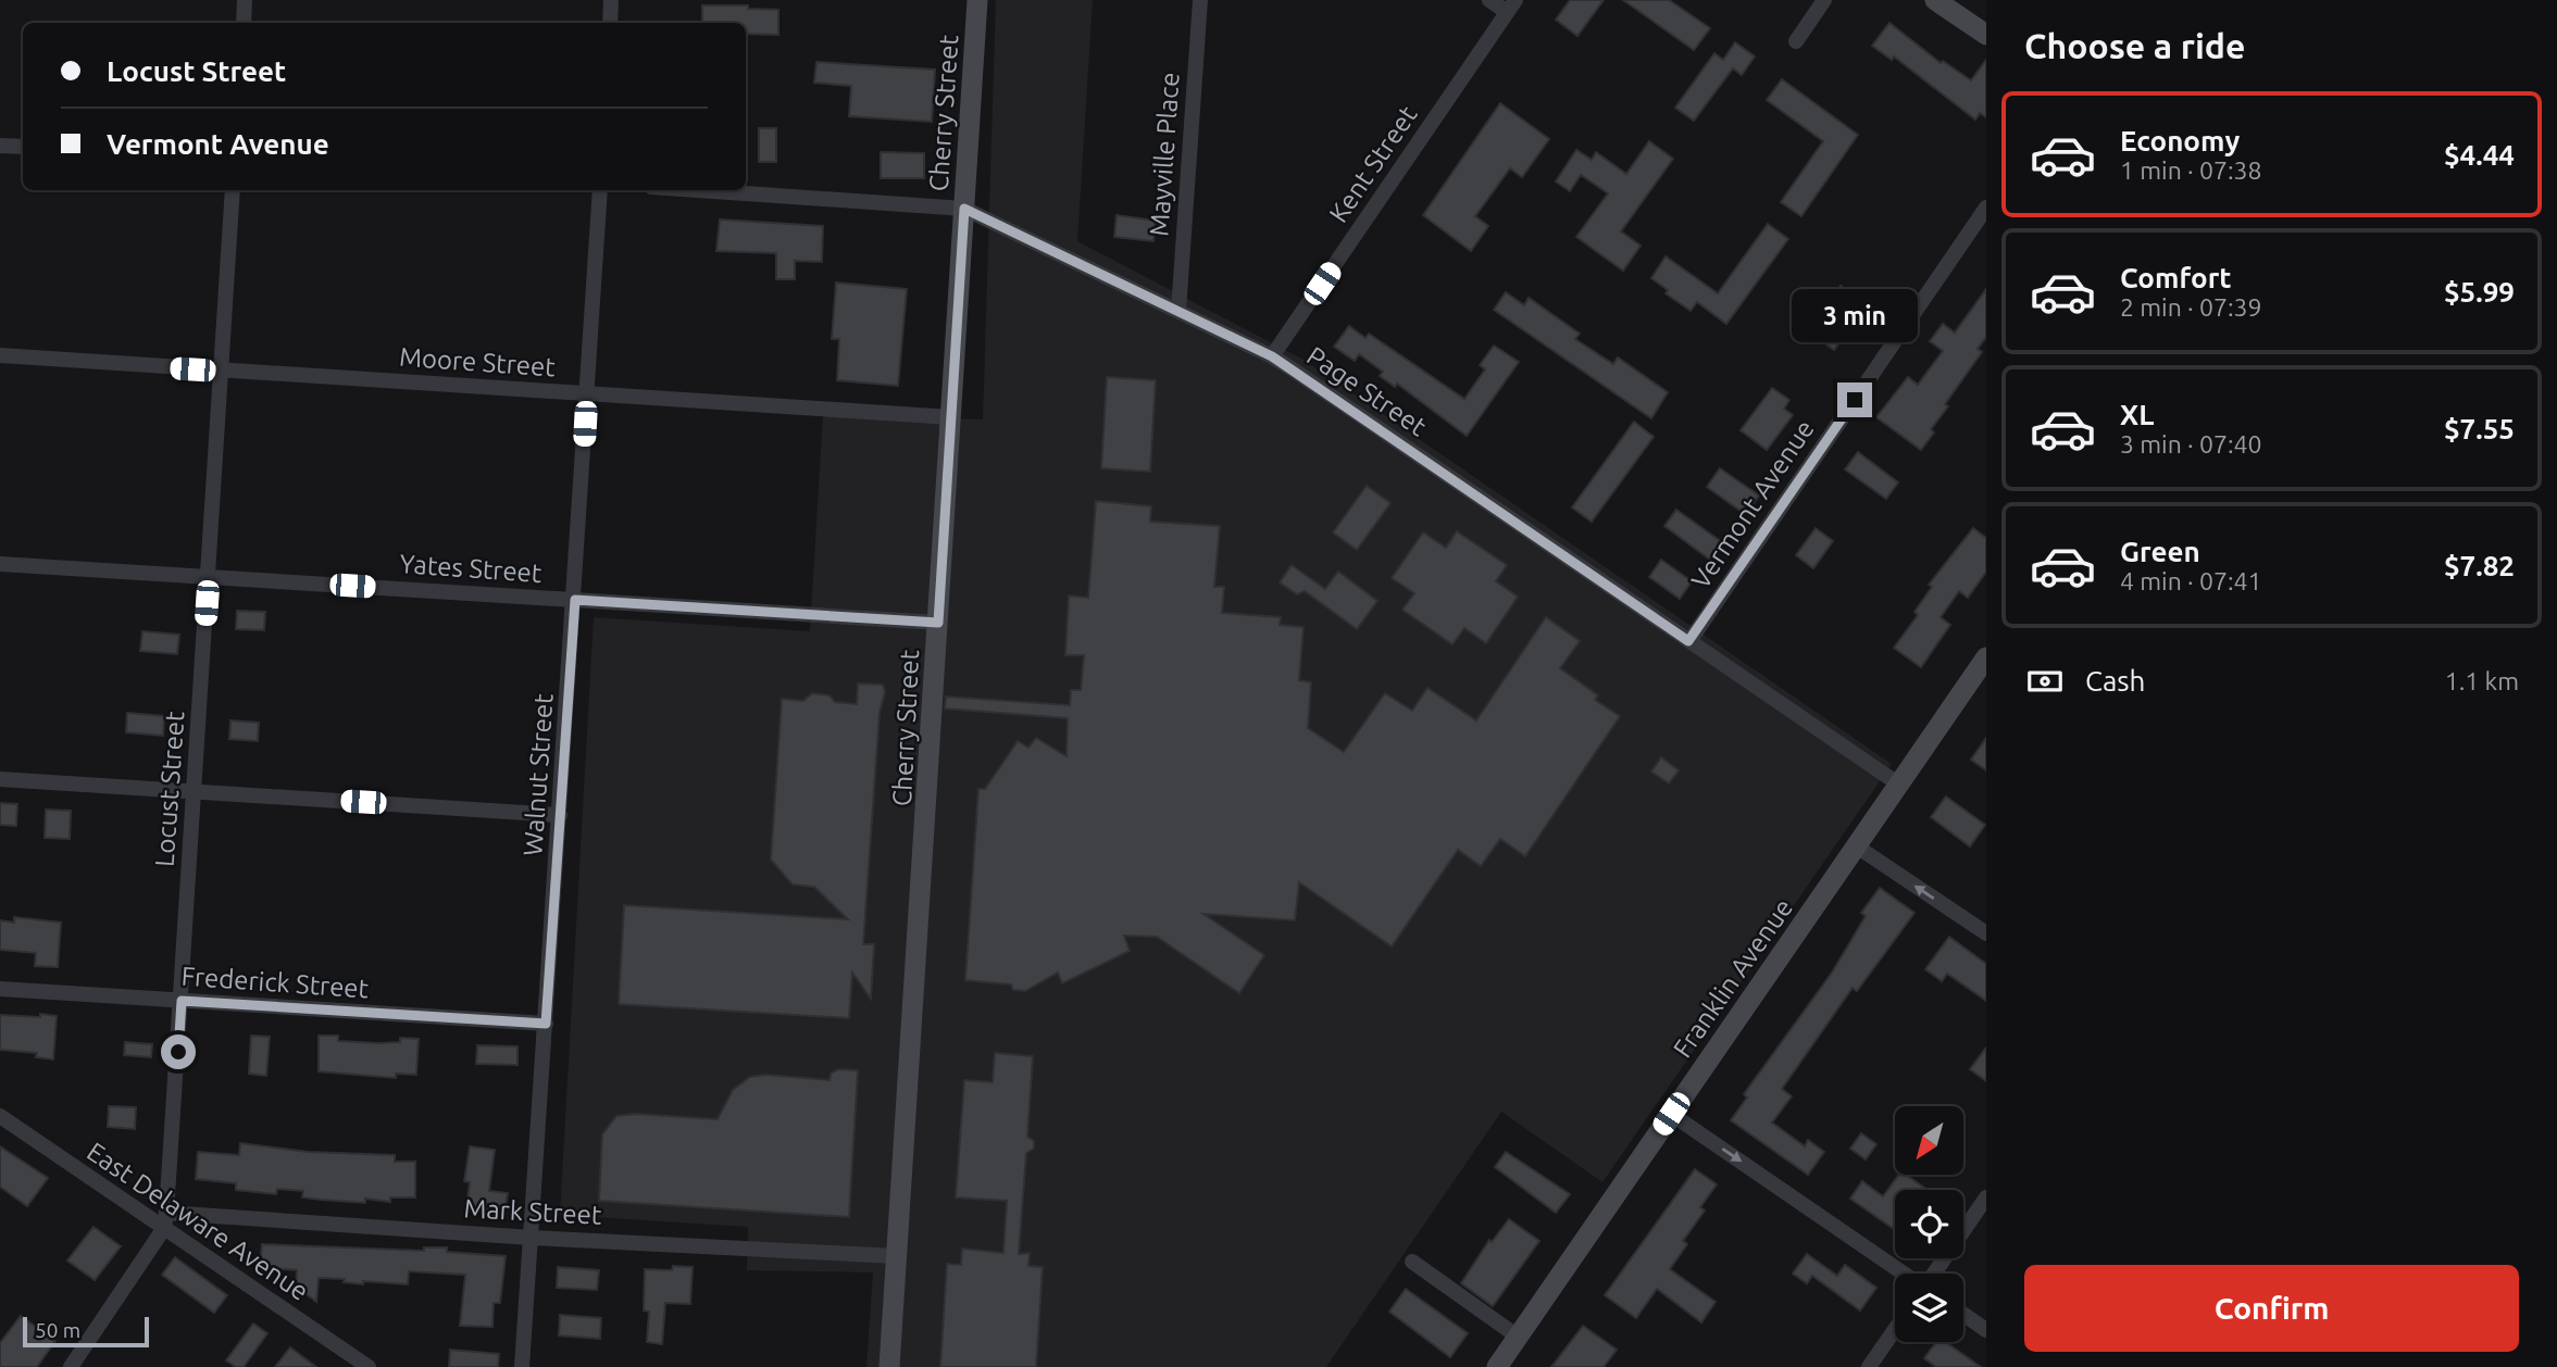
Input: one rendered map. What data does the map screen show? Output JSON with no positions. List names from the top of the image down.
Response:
{
  "streets": {
    "main road": ["Cherry Street", "Franklin Avenue"],
    "street": [
      "Mayville Place",
      "Kent Street",
      "Moore Street",
      "Page Street",
      "Vermont Avenue",
      "Yates Street",
      "Walnut Street",
      "Locust Street",
      "Frederick Street",
      "Mark Street",
      "East Delaware Avenue"
    ]
  },
  "crossings": [
    ["Cherry Street", "Moore Street"],
    ["Cherry Street", "Page Street"],
    ["Cherry Street", "Yates Street"],
    ["Cherry Street", "Mark Street"],
    ["Mayville Place", "Page Street"],
    ["Kent Street", "Page Street"],
    ["Moore Street", "Walnut Street"],
    ["Moore Street", "Locust Street"],
    ["Page Street", "Vermont Avenue"],
    ["Page Street", "Franklin Avenue"],
    ["Yates Street", "Walnut Street"],
    ["Yates Street", "Locust Street"],
    ["Walnut Street", "Frederick Street"],
    ["Walnut Street", "Mark Street"],
    ["Locust Street", "Frederick Street"],
    ["Locust Street", "Mark Street"],
    ["Locust Street", "East Delaware Avenue"],
    ["Mark Street", "East Delaware Avenue"]
  ],
  "scale_bar": "50 m",
  "north": "bottom left",
  "page": {
    "heading": "Choose a ride",
    "banner": ["Locust Street", "Vermont Avenue"],
    "list": [
      {
        "name": "Economy",
        "note": "1 min · 07:38",
        "value": "$4.44"
      },
      {
        "name": "Comfort",
        "note": "2 min · 07:39",
        "value": "$5.99"
      },
      {
        "name": "XL",
        "note": "3 min · 07:40",
        "value": "$7.55"
      },
      {
        "name": "Green",
        "note": "4 min · 07:41",
        "value": "$7.82"
      }
    ],
    "bubble": "3 min",
    "pay": ["Cash", "1.1 km"],
    "buttons": "Confirm",
    "scale": "50 m"
  }
}
